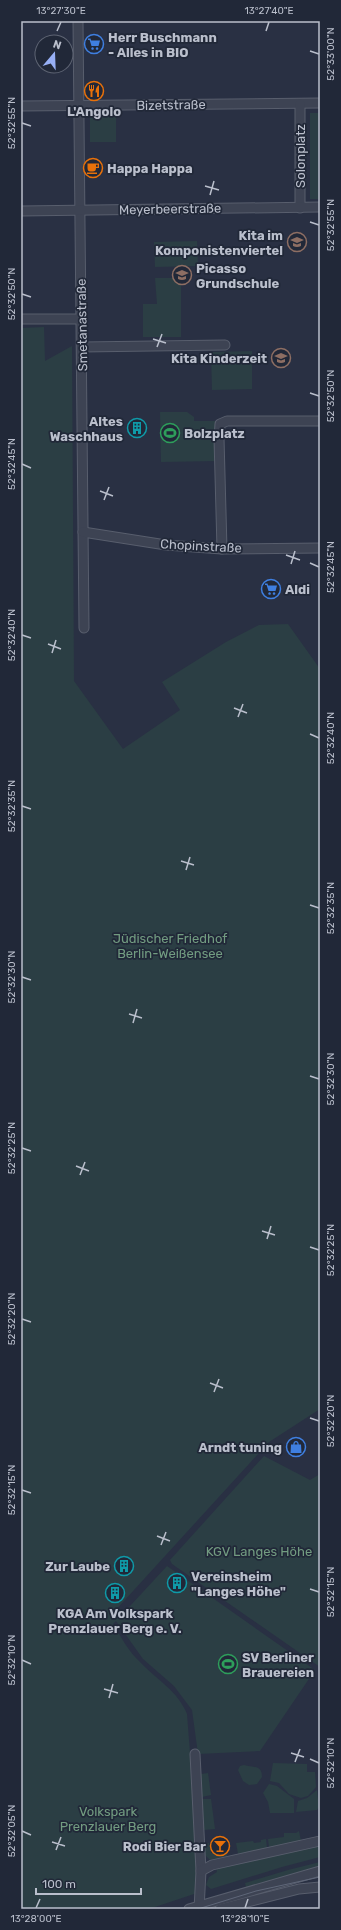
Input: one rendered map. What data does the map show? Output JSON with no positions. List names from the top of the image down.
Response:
{
  "streets": {
    "street": [
      "Bizetstraße",
      "Solonplatz",
      "Meyerbeerstraße",
      "Smetanastraße",
      "Chopinstraße"
    ]
  },
  "crossings": [
    ["Bizetstraße", "Solonplatz"],
    ["Bizetstraße", "Smetanastraße"],
    ["Solonplatz", "Meyerbeerstraße"],
    ["Meyerbeerstraße", "Smetanastraße"],
    ["Smetanastraße", "Chopinstraße"]
  ],
  "parks": ["Jüdischer Friedhof Berlin-Weißensee", "KGV Langes Höhe", "Volkspark Prenzlauer Berg"],
  "places": {
    "supermarket": ["Herr Buschmann - Alles in BIO", "Aldi"],
    "restaurant": ["L'Angolo"],
    "cafe": ["Happa Happa"],
    "school or university": ["Kita im Komponistenviertel", "Picasso Grundschule", "Kita Kinderzeit"],
    "building": [
      "Altes Waschhaus",
      "Zur Laube",
      "Vereinsheim \"Langes Höhe\"",
      "KGA Am Volkspark Prenzlauer Berg e. V."
    ],
    "sports": ["Bolzplatz", "SV Berliner Brauereien"],
    "shop": ["Arndt tuning"],
    "bar": ["Rodi Bier Bar"]
  },
  "scale_bar": "100 m",
  "north": "top",
  "coordinates": [
    "13°27'30\"E",
    "13°27'40\"E",
    "52°33'00\"N",
    "52°32'55\"N",
    "52°32'50\"N",
    "52°32'45\"N",
    "52°32'40\"N",
    "52°32'35\"N",
    "52°32'30\"N",
    "52°32'25\"N",
    "52°32'20\"N",
    "52°32'15\"N",
    "52°32'10\"N",
    "52°32'05\"N",
    "13°28'00\"E",
    "13°28'10\"E"
  ]
}
